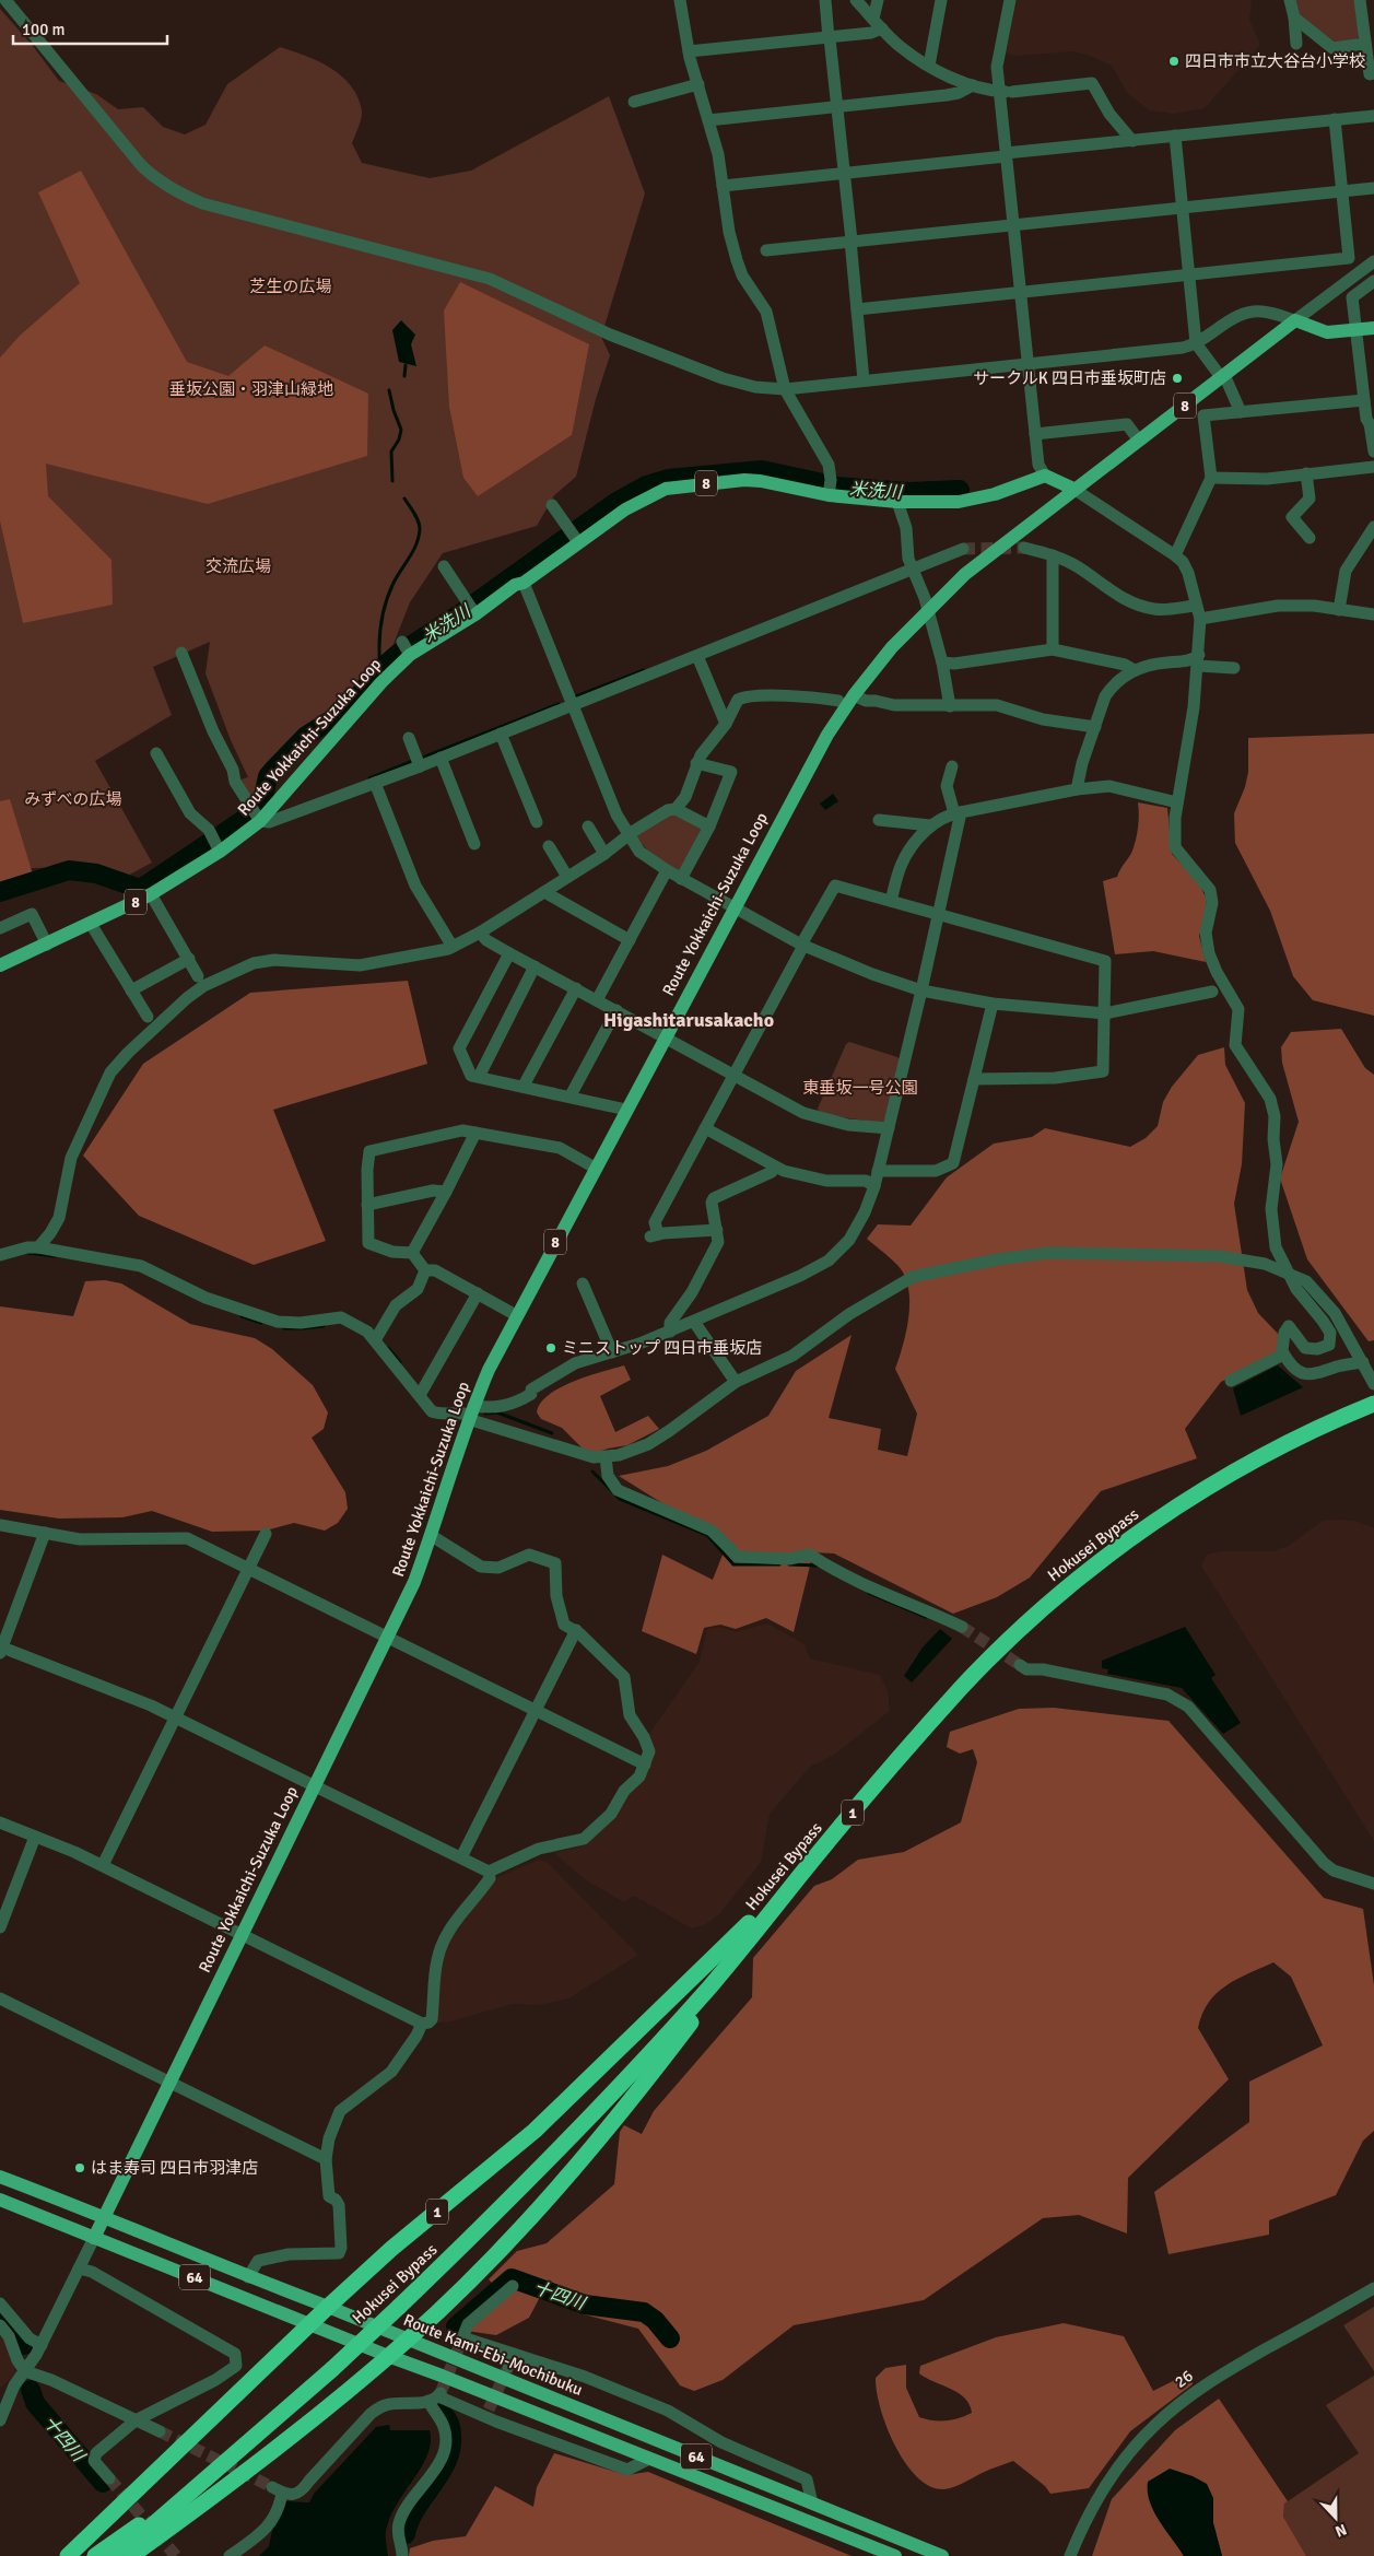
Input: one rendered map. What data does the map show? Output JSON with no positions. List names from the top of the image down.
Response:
{
  "streets": {
    "highway": ["Hokusei Bypass", "1"],
    "main road": [
      "8",
      "Route Yokkaichi-Suzuka Loop",
      "64",
      "Route Kami-Ebi-Mochibuku"
    ],
    "street": ["26"]
  },
  "crossings": [
    ["Route Yokkaichi-Suzuka Loop", "64"],
    ["Route Yokkaichi-Suzuka Loop", "Route Kami-Ebi-Mochibuku"],
    ["Hokusei Bypass", "1"],
    ["1", "64"],
    ["1", "Route Kami-Ebi-Mochibuku"]
  ],
  "districts": ["Higashitarusakacho"],
  "water": ["米洗川", "十四川"],
  "parks": [
    "芝生の広場",
    "垂坂公園・羽津山緑地",
    "交流広場",
    "みずべの広場",
    "東垂坂一号公園"
  ],
  "places": [
    "四日市市立大谷台小学校",
    "サークルK 四日市垂坂町店",
    "ミニストップ 四日市垂坂店",
    "はま寿司 四日市羽津店"
  ],
  "scale_bar": "100 m",
  "north": "bottom"
}
